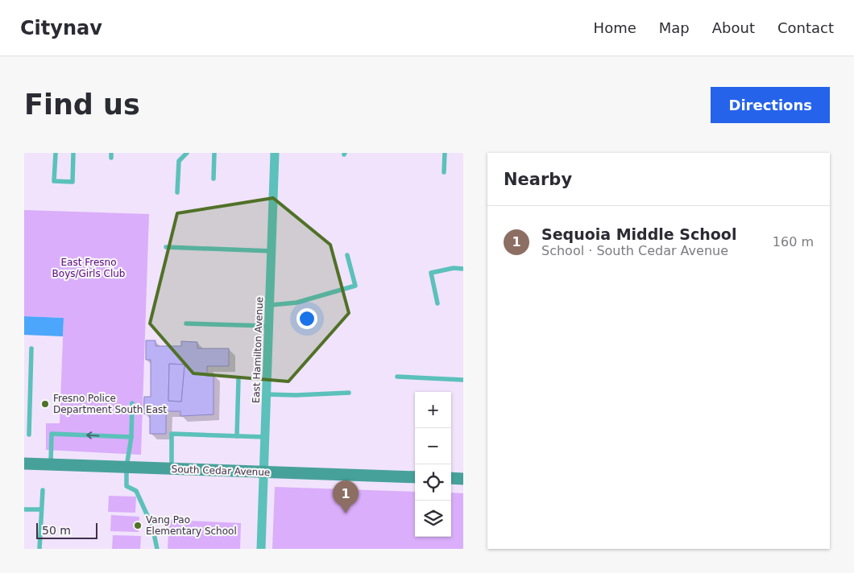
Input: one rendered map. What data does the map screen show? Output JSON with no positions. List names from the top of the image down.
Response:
{
  "streets": {
    "main road": ["South Cedar Avenue"],
    "street": ["East Hamilton Avenue"]
  },
  "crossings": [
    ["East Hamilton Avenue", "South Cedar Avenue"]
  ],
  "parks": ["East Fresno Boys/Girls Club"],
  "places": ["Fresno Police Department South East", "Vang Pao Elementary School"],
  "scale_bar": "50 m",
  "page": {
    "header": "Citynav",
    "nav": [
      "Home",
      "Map",
      "About",
      "Contact"
    ],
    "buttons": "Directions",
    "title": "Find us",
    "heading": "Nearby",
    "list": [
      {
        "mark": "1",
        "name": "Sequoia Middle School",
        "note": "School · South Cedar Avenue",
        "value": "160 m"
      }
    ],
    "map_buttons": ["+", "−"],
    "pins": "1",
    "scale": "50 m"
  }
}
